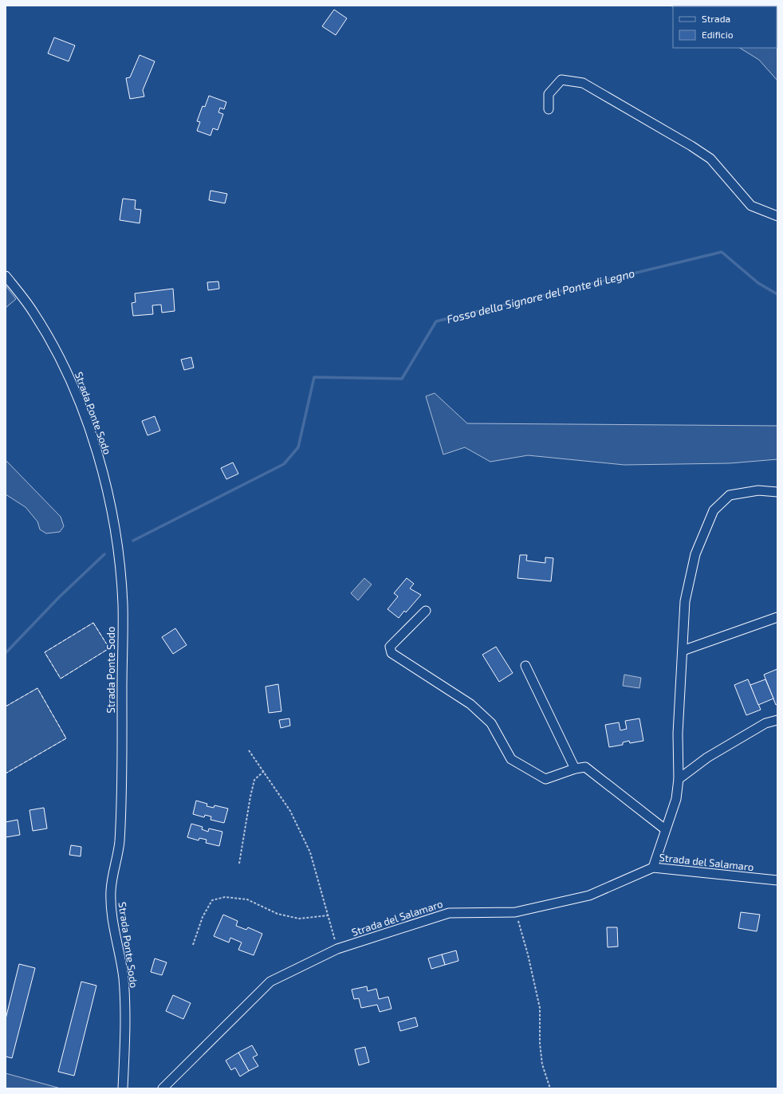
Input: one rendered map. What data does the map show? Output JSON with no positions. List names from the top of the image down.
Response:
{
  "streets": {
    "street": ["Strada Ponte Sodo", "Strada del Salamaro"]
  },
  "water": ["Fosso della Signore del Ponte di Legno"],
  "legend": ["Strada", "Edificio"]
}
